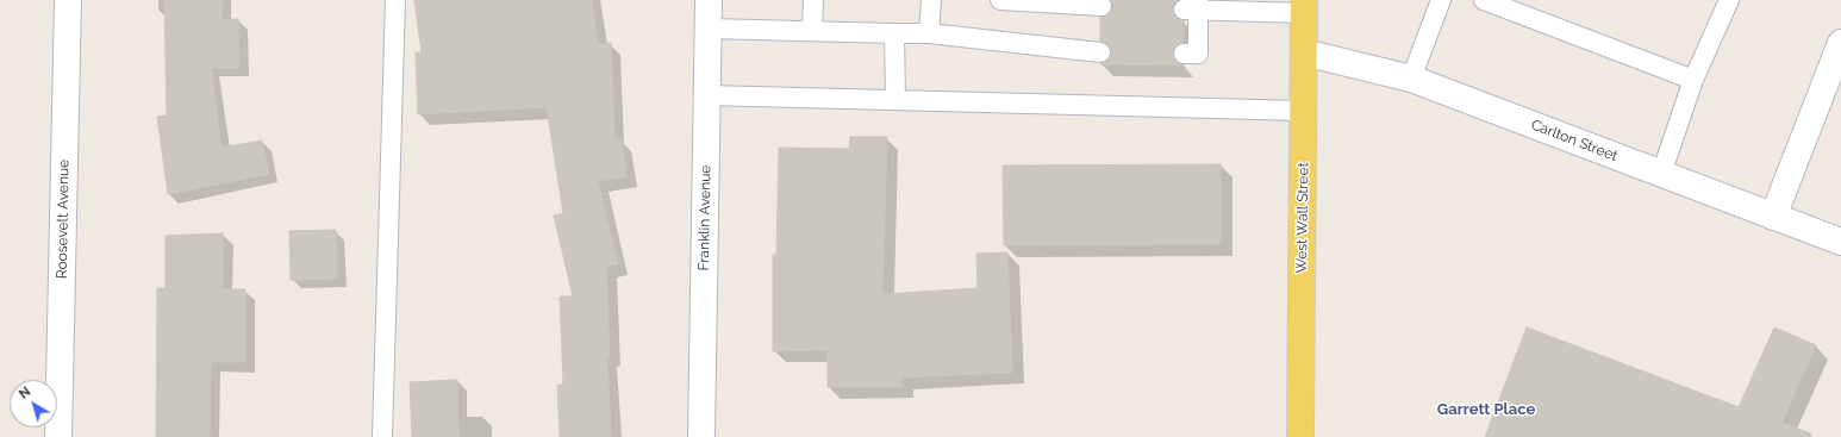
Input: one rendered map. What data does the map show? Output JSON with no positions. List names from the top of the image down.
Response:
{
  "streets": {
    "main road": ["West Wall Street"],
    "street": ["Carlton Street", "Franklin Avenue", "Roosevelt Avenue"]
  },
  "crossings": [
    ["Carlton Street", "West Wall Street"]
  ],
  "districts": ["Garrett Place"],
  "north": "top left"
}
